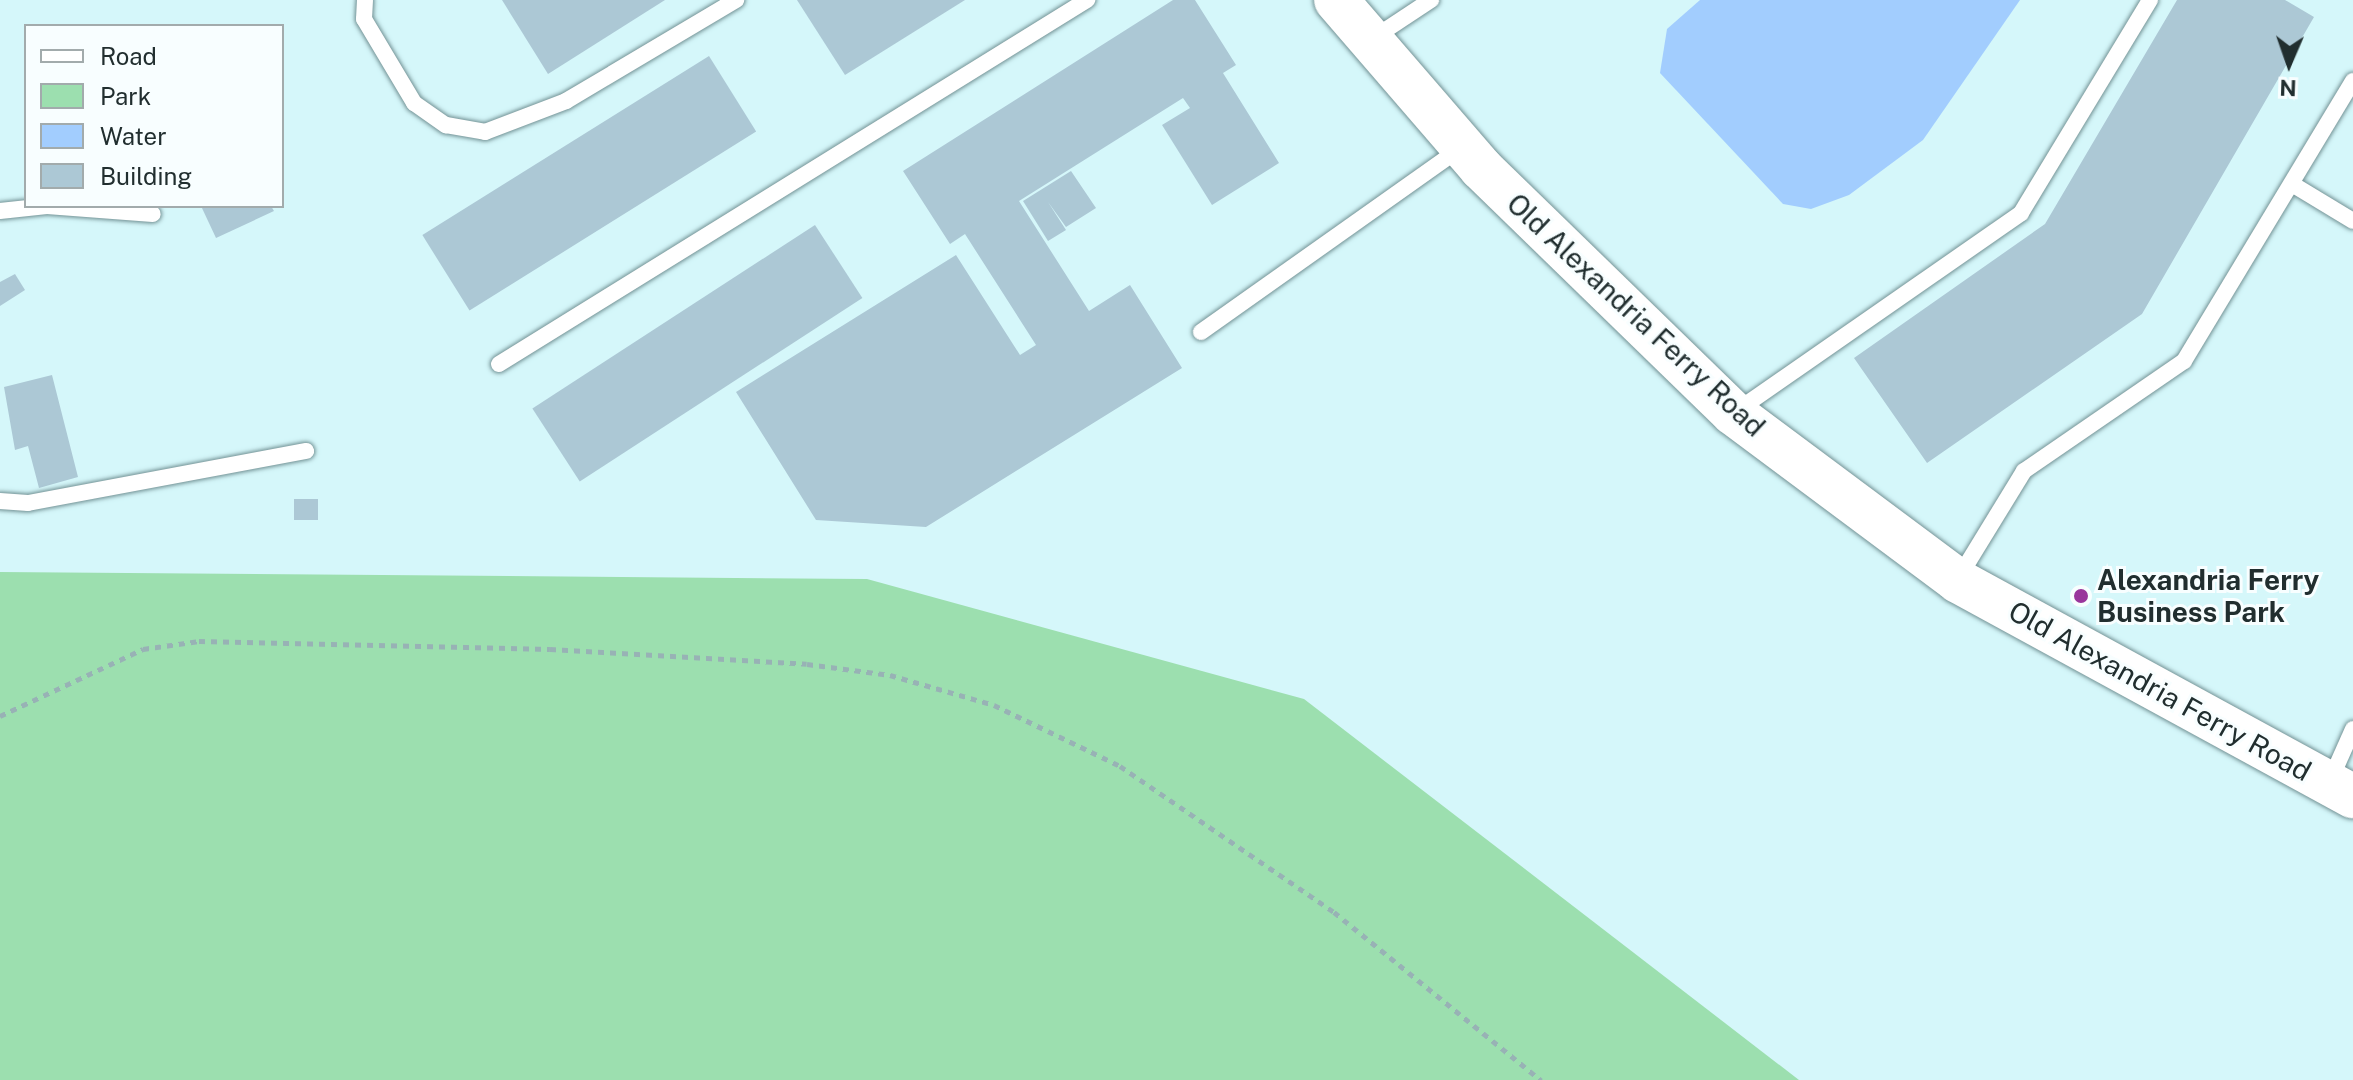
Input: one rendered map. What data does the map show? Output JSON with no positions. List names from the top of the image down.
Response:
{
  "streets": {
    "main road": ["Old Alexandria Ferry Road"]
  },
  "places": ["Alexandria Ferry Business Park"],
  "legend": [
    "Road",
    "Park",
    "Water",
    "Building"
  ],
  "north": "bottom"
}
